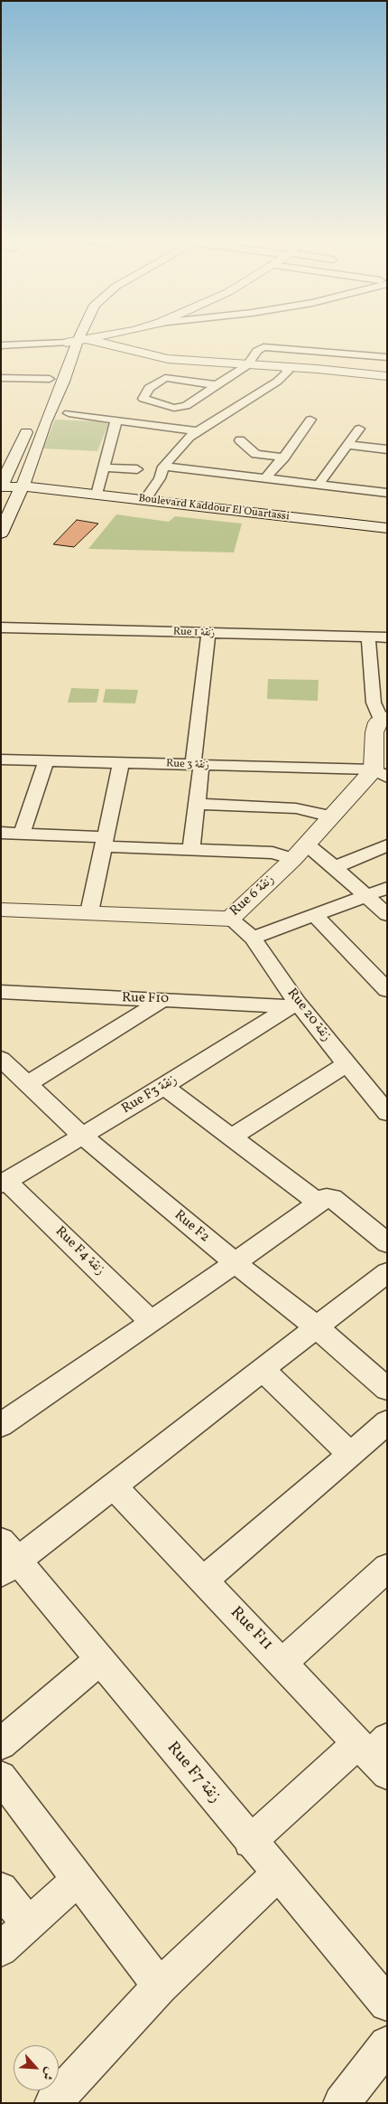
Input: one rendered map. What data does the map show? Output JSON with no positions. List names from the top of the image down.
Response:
{
  "streets": {
    "main road": ["Boulevard Kaddour El Ouartassi", "Rue 6 زنقة"],
    "street": [
      "Rue 1 زنقة",
      "Rue 3 زنقة",
      "Rue F10",
      "Rue 20 زنقة",
      "Rue F3 زنقة",
      "Rue F2",
      "Rue F4 زنقة",
      "Rue F11",
      "Rue F7 زنقة"
    ]
  },
  "crossings": [
    ["Rue 3 زنقة", "Rue 6 زنقة"],
    ["Rue 6 زنقة", "Rue 20 زنقة"],
    ["Rue F10", "Rue 20 زنقة"],
    ["Rue F10", "Rue F3 زنقة"],
    ["Rue 20 زنقة", "Rue F3 زنقة"],
    ["Rue F3 زنقة", "Rue F2"],
    ["Rue F3 زنقة", "Rue F4 زنقة"]
  ],
  "north": "bottom right"
}
